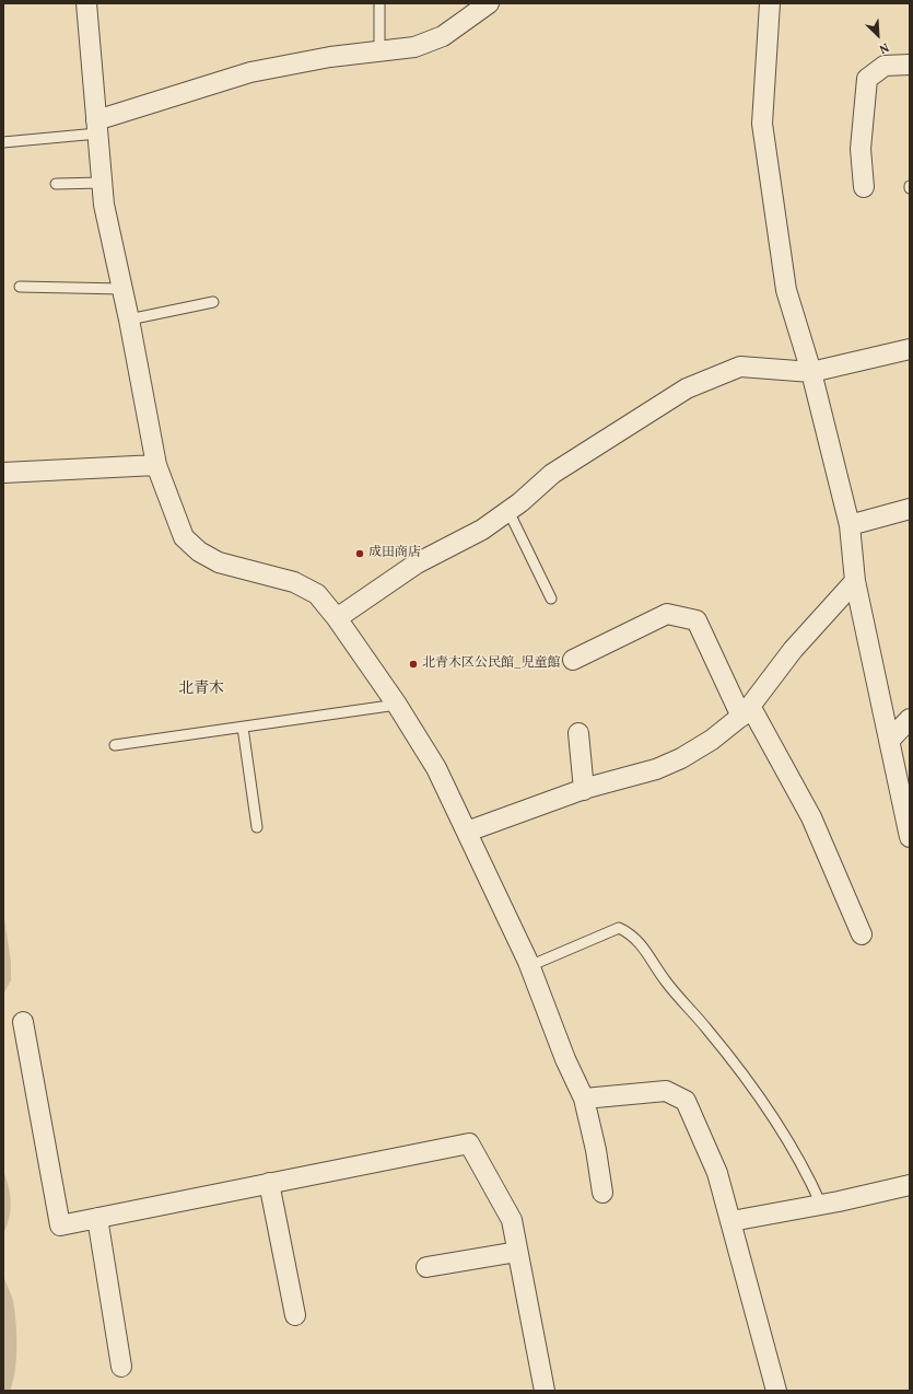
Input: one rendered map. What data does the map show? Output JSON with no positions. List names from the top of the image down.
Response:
{
  "districts": ["北青木"],
  "places": ["成田商店", "北青木区公民館_児童館"],
  "north": "bottom right"
}
